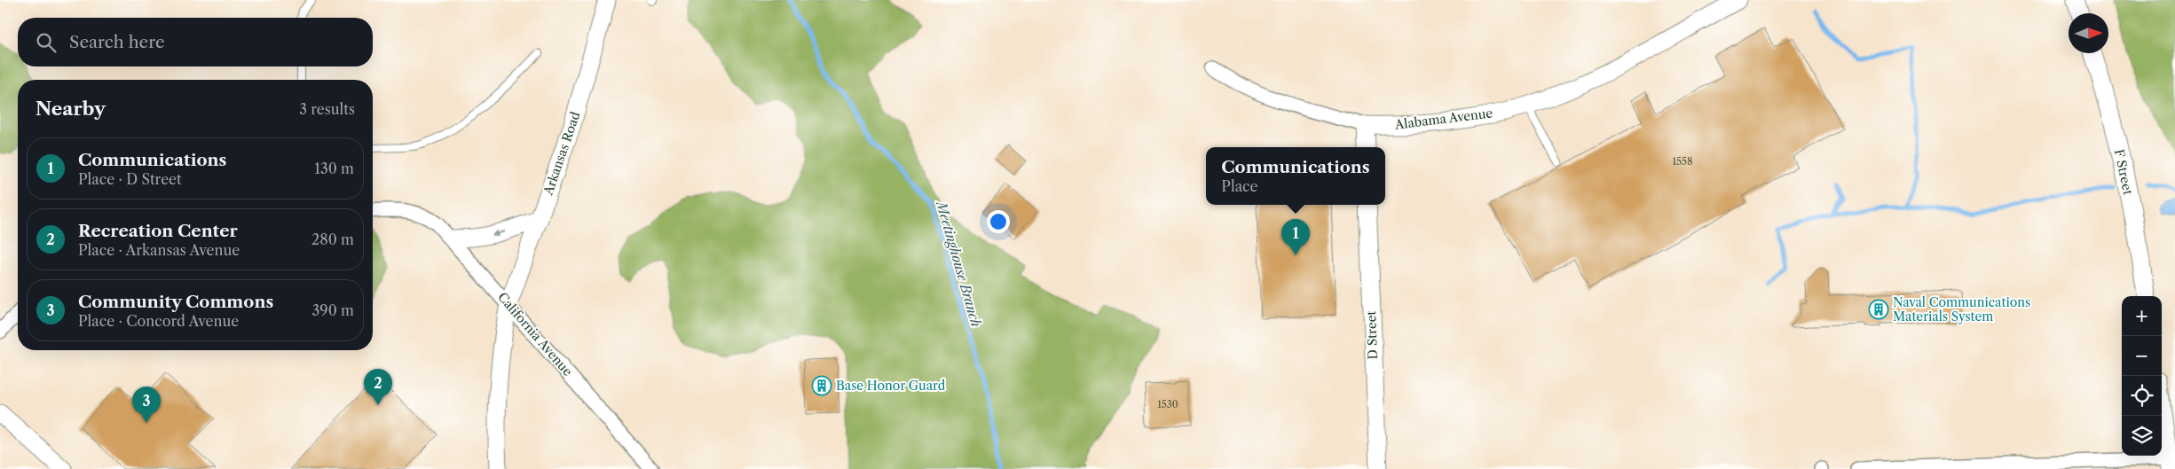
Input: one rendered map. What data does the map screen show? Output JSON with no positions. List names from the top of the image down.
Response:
{
  "streets": {
    "street": [
      "Alabama Avenue",
      "Arkansas Road",
      "F Street",
      "California Avenue",
      "D Street"
    ]
  },
  "crossings": [
    ["Arkansas Road", "California Avenue"]
  ],
  "water": ["Meetinghouse Branch"],
  "places": {
    "building": ["Naval Communications Materials System", "Base Honor Guard"]
  },
  "house_numbers": ["1558", "1530"],
  "north": "right",
  "page": {
    "search": "Search here",
    "heading": ["Nearby", "3 results"],
    "list": [
      {
        "mark": "1",
        "name": "Communications",
        "note": "Place · D Street",
        "value": "130 m"
      },
      {
        "mark": "2",
        "name": "Recreation Center",
        "note": "Place · Arkansas Avenue",
        "value": "280 m"
      },
      {
        "mark": "3",
        "name": "Community Commons",
        "note": "Place · Concord Avenue",
        "value": "390 m"
      }
    ],
    "popup": ["Communications", "Place"],
    "pins": ["1", "2", "3"],
    "map_buttons": ["+", "−"]
  }
}
